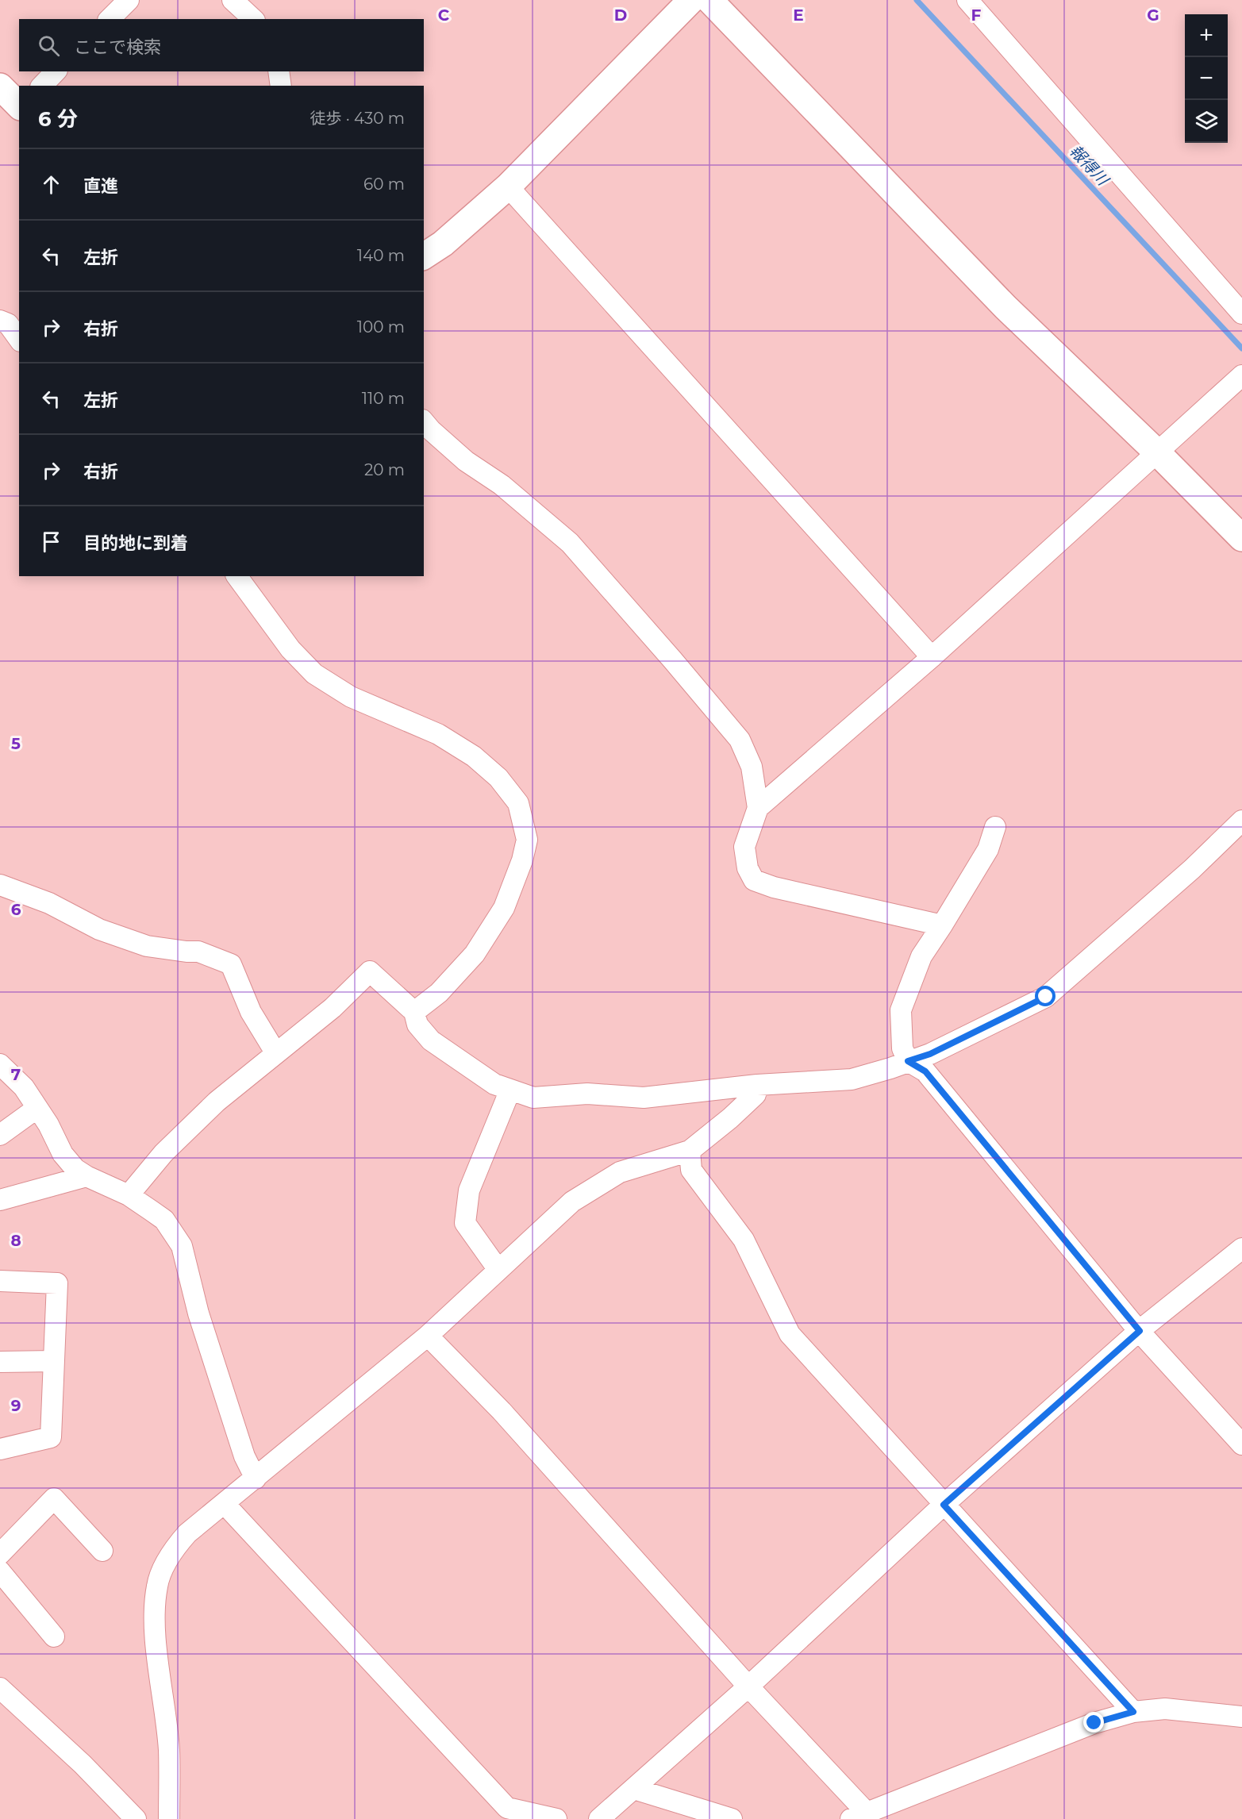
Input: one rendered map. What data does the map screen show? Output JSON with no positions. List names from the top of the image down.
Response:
{
  "water": ["報得川"],
  "page": {
    "map_buttons": ["+", "−"],
    "search": "ここで検索",
    "heading": ["6 分", "徒歩 · 430 m"],
    "list": [
      ["直進", "60 m"],
      ["左折", "140 m"],
      ["右折", "100 m"],
      ["左折", "110 m"],
      ["右折", "20 m"],
      "目的地に到着"
    ]
  },
  "grid": {
    "columns": [
      "C",
      "D",
      "E",
      "F",
      "G"
    ],
    "rows": [
      "5",
      "6",
      "7",
      "8",
      "9"
    ]
  }
}
